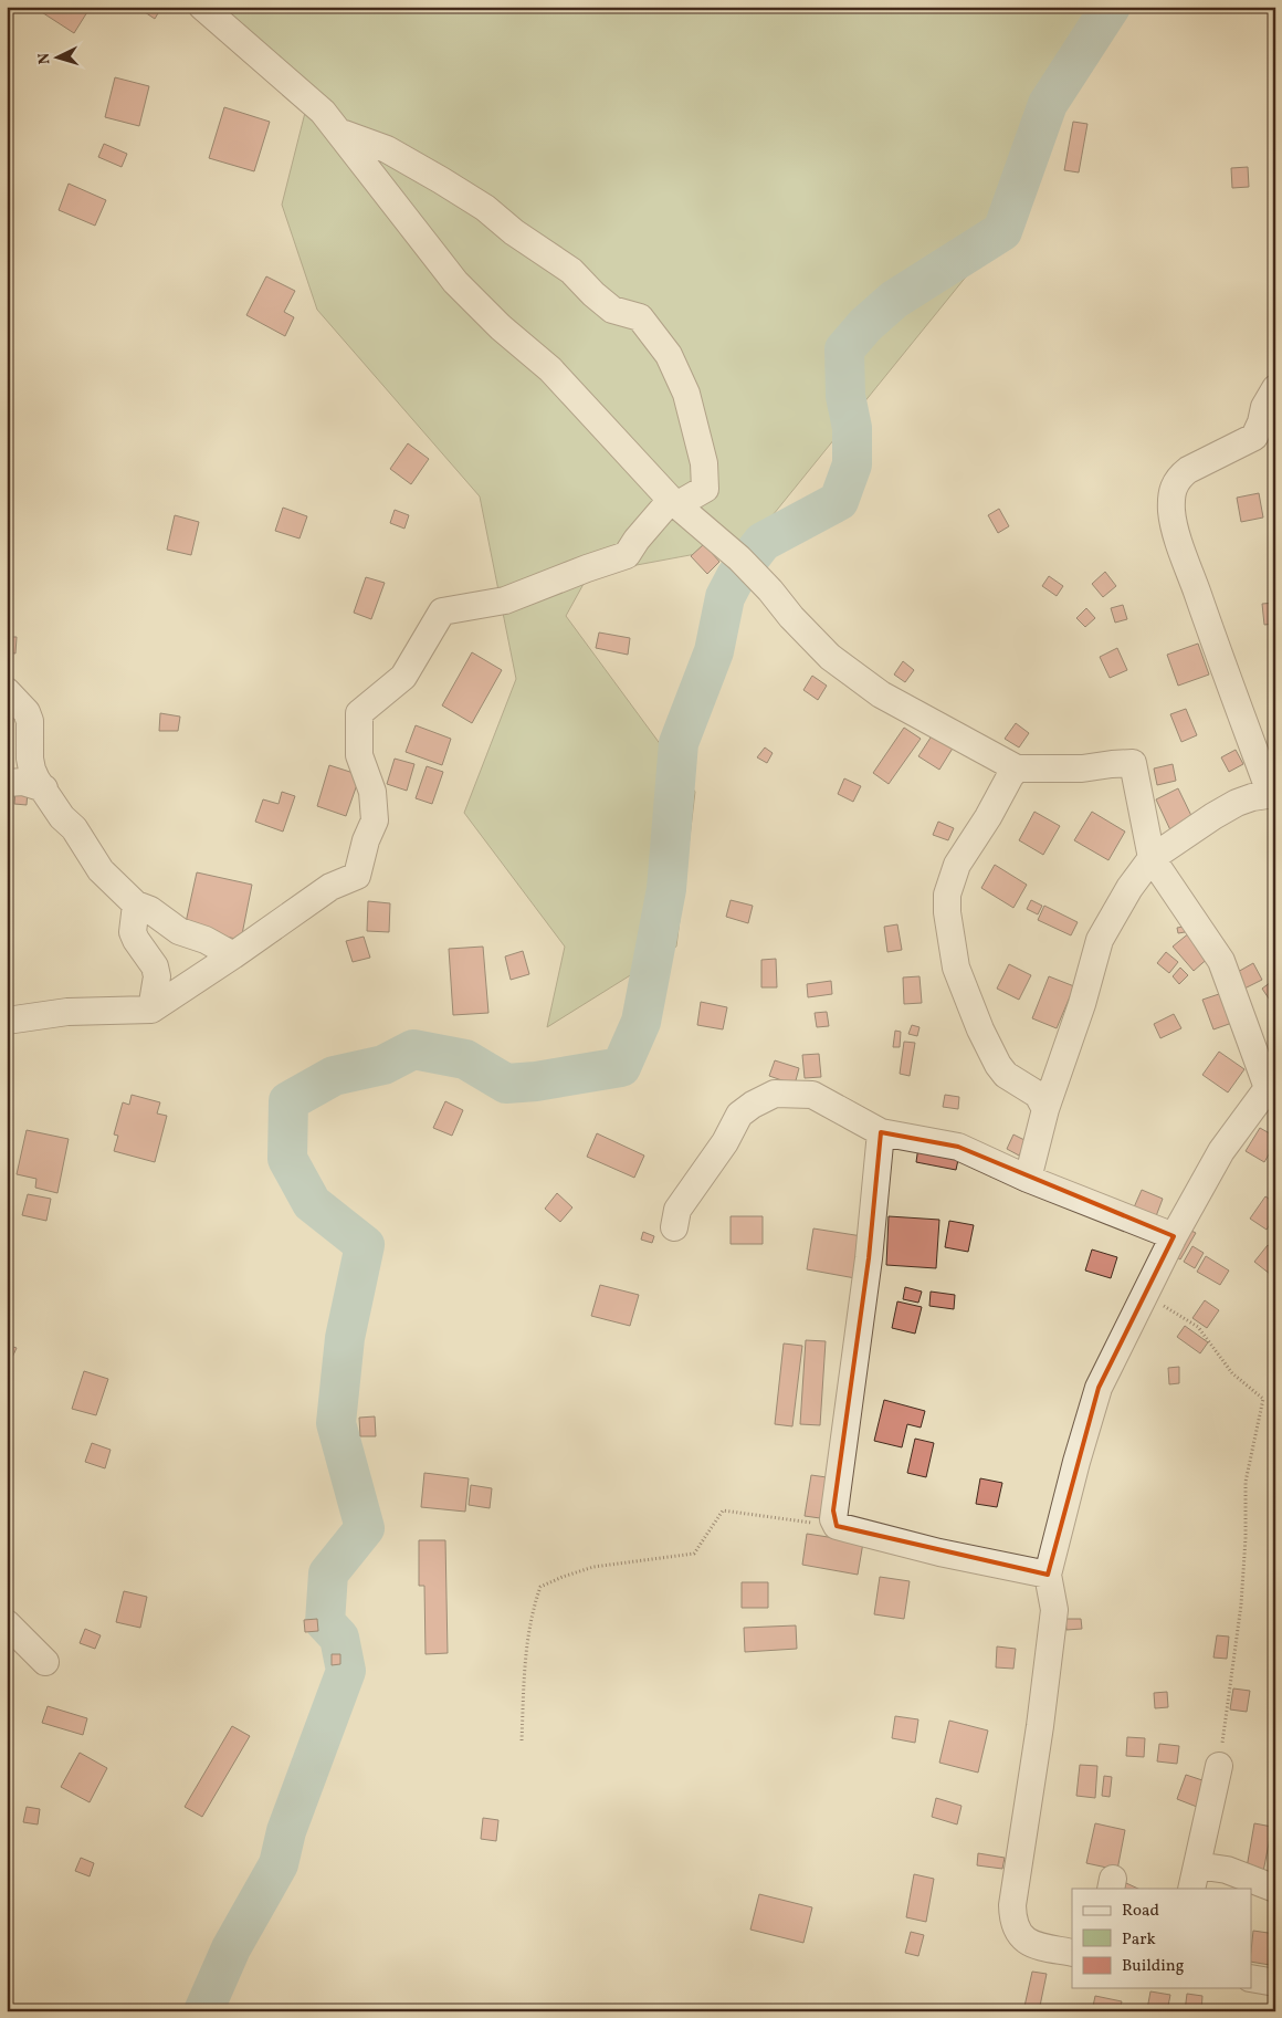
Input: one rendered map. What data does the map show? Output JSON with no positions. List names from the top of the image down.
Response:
{
  "legend": ["Road", "Park", "Building"],
  "north": "left"
}
